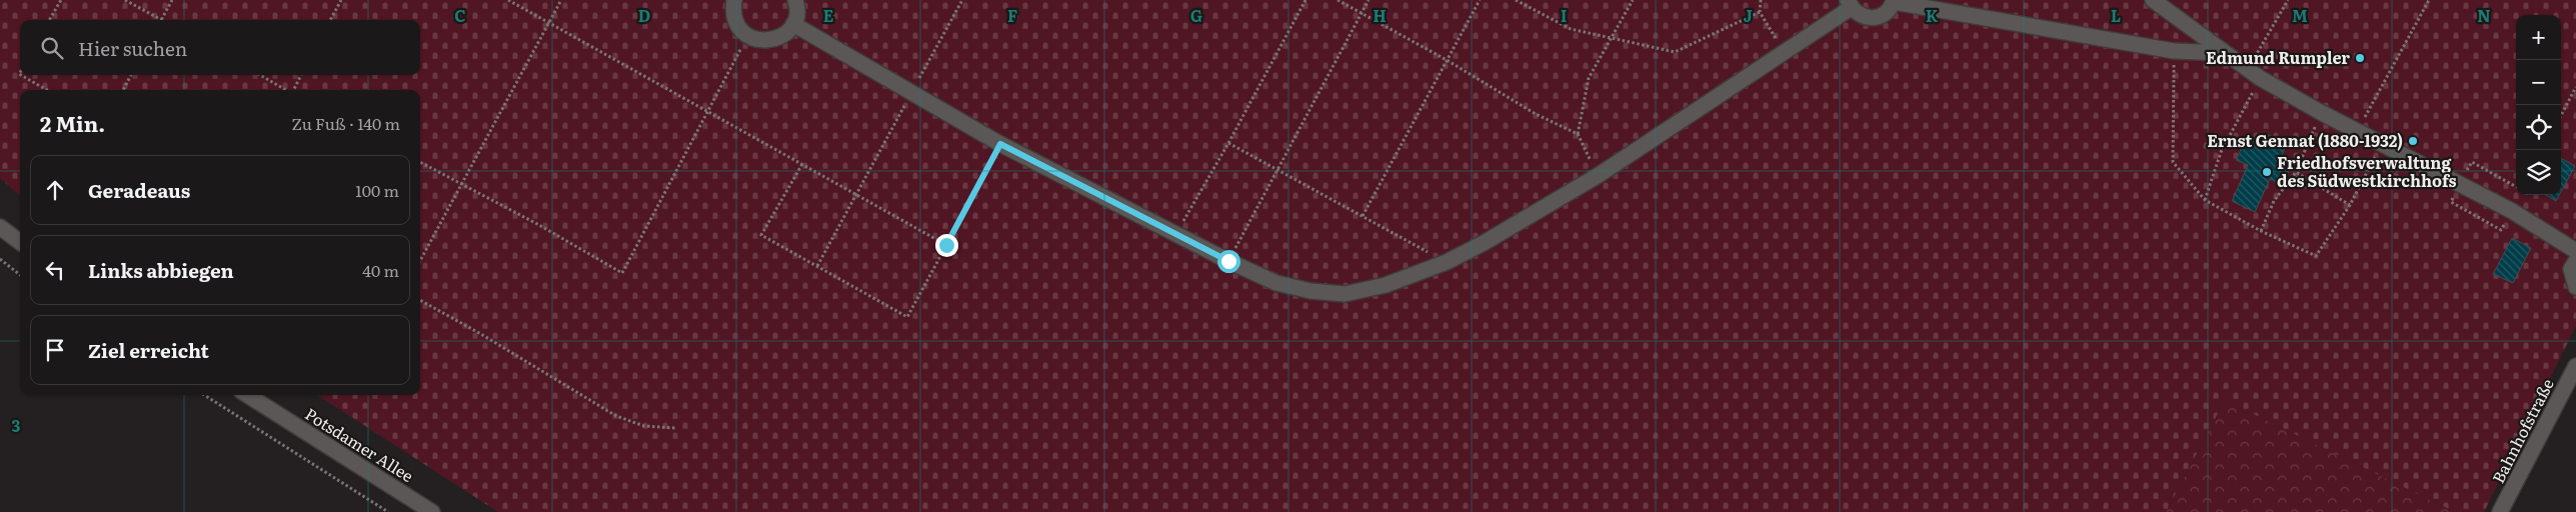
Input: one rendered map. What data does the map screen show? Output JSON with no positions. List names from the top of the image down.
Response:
{
  "streets": {
    "street": ["Bahnhofstraße", "Potsdamer Allee"]
  },
  "places": ["Edmund Rumpler", "Ernst Gennat (1880-1932)", "Friedhofsverwaltung des Südwestkirchhofs"],
  "page": {
    "map_buttons": ["+", "−"],
    "search": "Hier suchen",
    "heading": ["2 Min.", "Zu Fuß · 140 m"],
    "list": [
      ["Geradeaus", "100 m"],
      ["Links abbiegen", "40 m"],
      "Ziel erreicht"
    ]
  },
  "grid": {
    "columns": [
      "C",
      "D",
      "E",
      "F",
      "G",
      "H",
      "I",
      "J",
      "K",
      "L",
      "M",
      "N"
    ],
    "rows": ["3"]
  }
}
